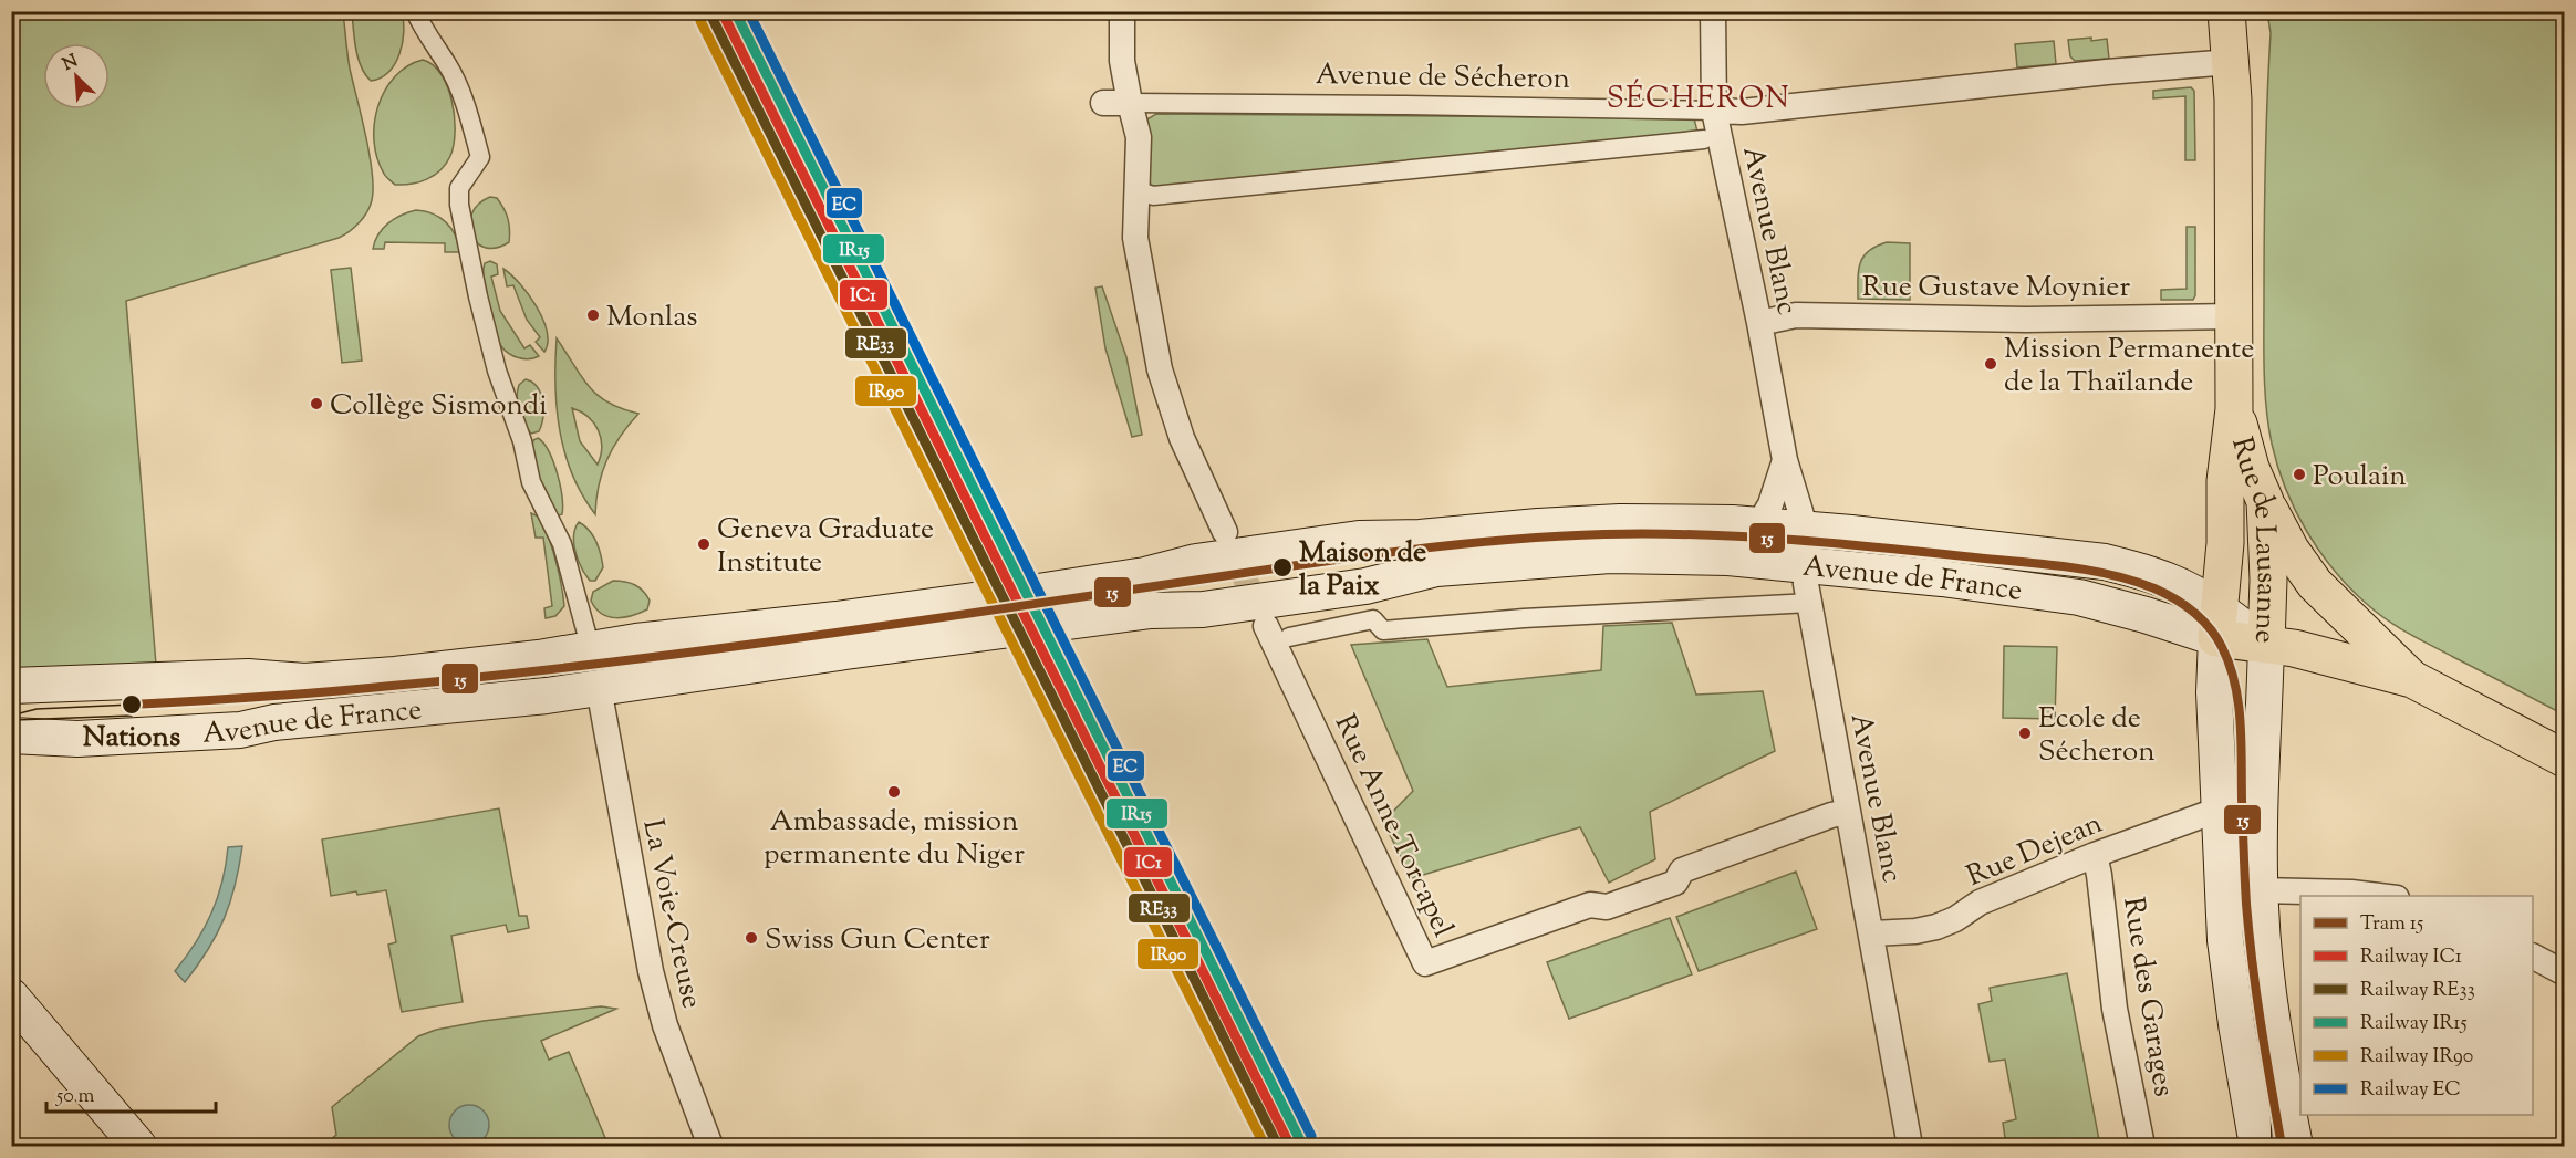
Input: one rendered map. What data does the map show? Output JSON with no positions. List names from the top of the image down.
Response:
{
  "streets": {
    "main road": ["Rue de Lausanne", "Avenue de France"],
    "street": [
      "Avenue de Sécheron",
      "Avenue Blanc",
      "Rue Gustave Moynier",
      "Rue Anne-Torcapel",
      "Rue Dejean",
      "La Voie-Creuse",
      "Rue des Garages"
    ]
  },
  "crossings": [
    ["Avenue de Sécheron", "Avenue Blanc"],
    ["Avenue de Sécheron", "Rue de Lausanne"],
    ["Avenue Blanc", "Rue Gustave Moynier"],
    ["Avenue Blanc", "Avenue de France"],
    ["Avenue Blanc", "Rue Anne-Torcapel"],
    ["Avenue Blanc", "Rue Dejean"],
    ["Rue Gustave Moynier", "Rue de Lausanne"],
    ["Rue de Lausanne", "Avenue de France"],
    ["Rue de Lausanne", "Rue Dejean"],
    ["Avenue de France", "La Voie-Creuse"],
    ["Rue Dejean", "Rue des Garages"]
  ],
  "districts": ["SÉCHERON"],
  "places": [
    "Monlas",
    "Mission Permanente de la Thaïlande",
    "Collège Sismondi",
    "Poulain",
    "Geneva Graduate Institute",
    "Maison de la Paix",
    "Nations",
    "Ecole de Sécheron",
    "Ambassade, mission permanente du Niger",
    "Swiss Gun Center"
  ],
  "lines": [
    "rail line IC1",
    "rail line IR15",
    "rail line EC",
    "rail line RE33",
    "rail line IR90",
    "tram line 15"
  ],
  "legend": [
    "Tram 15",
    "Railway IC1",
    "Railway RE33",
    "Railway IR15",
    "Railway IR90",
    "Railway EC"
  ],
  "scale_bar": "50 m",
  "north": "top left"
}
